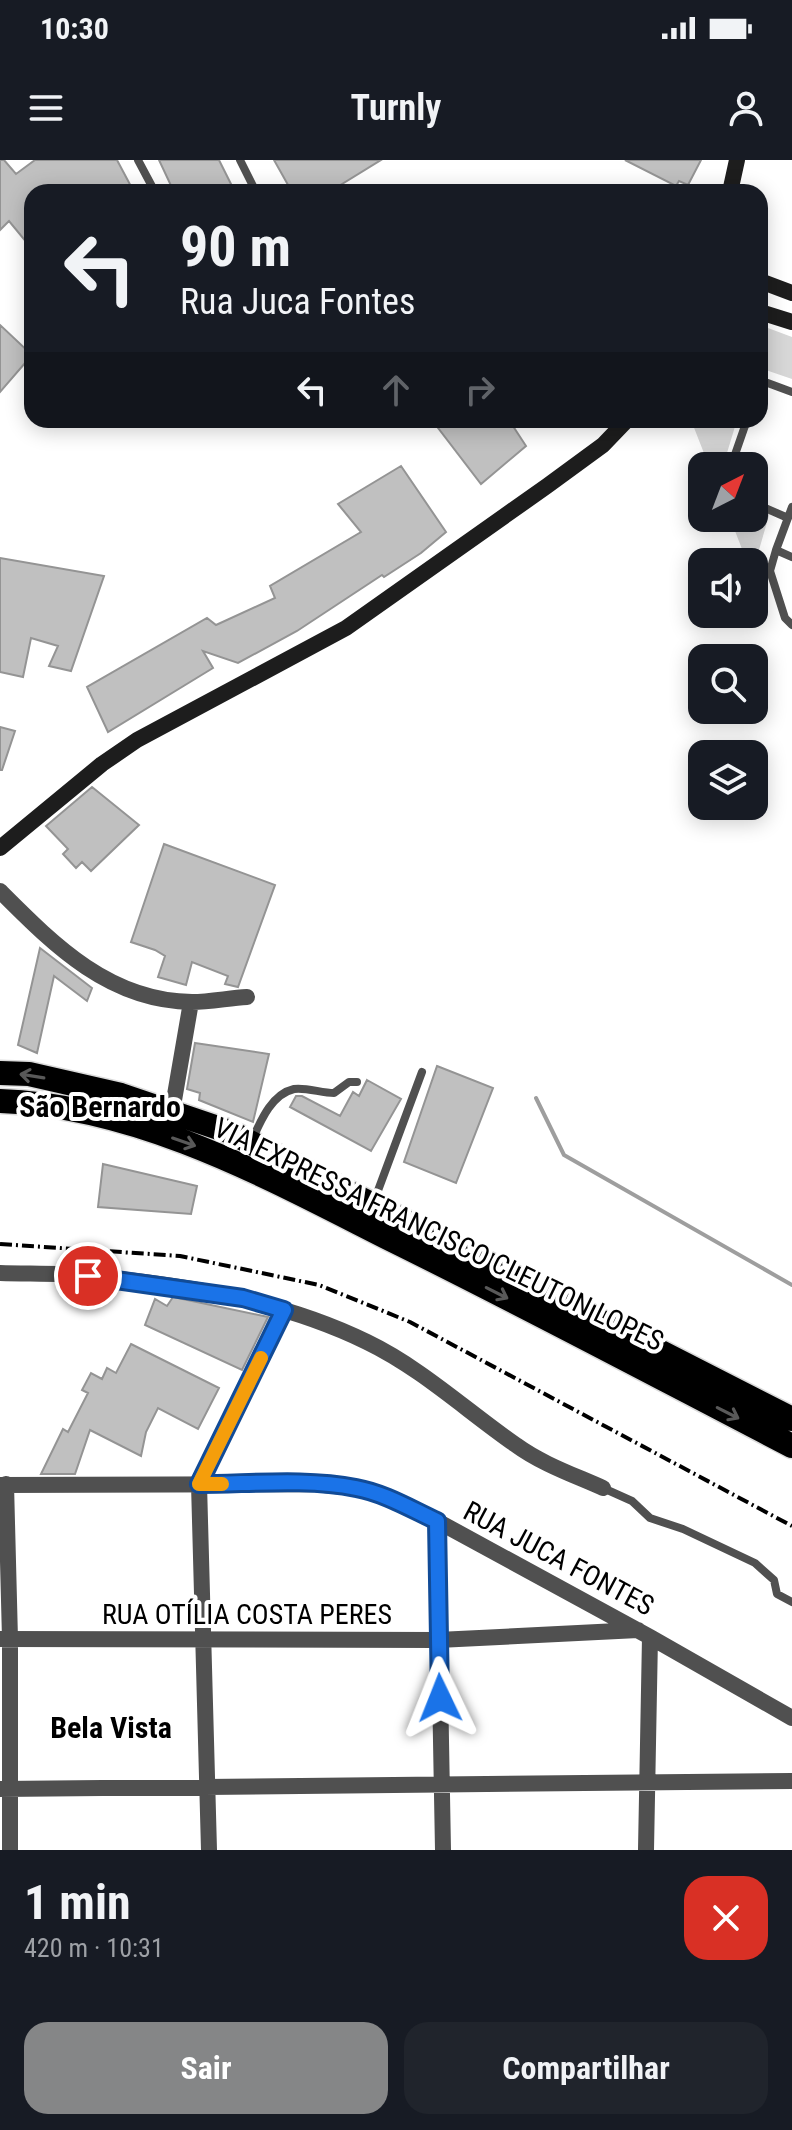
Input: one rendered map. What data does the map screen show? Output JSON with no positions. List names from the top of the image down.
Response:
{
  "streets": {
    "highway": ["VIA EXPRESSA FRANCISCO CLEUTON LOPES"],
    "street": ["RUA JUCA FONTES", "RUA OTÍLIA COSTA PERES"]
  },
  "crossings": [
    ["RUA JUCA FONTES", "RUA OTÍLIA COSTA PERES"]
  ],
  "districts": ["São Bernardo", "Bela Vista"],
  "north": "top right",
  "page": {
    "status": "10:30",
    "header": "Turnly",
    "turn": ["90 m", "Rua Juca Fontes"],
    "heading": ["1 min", "420 m · 10:31"],
    "buttons": ["Sair", "Compartilhar"]
  }
}
